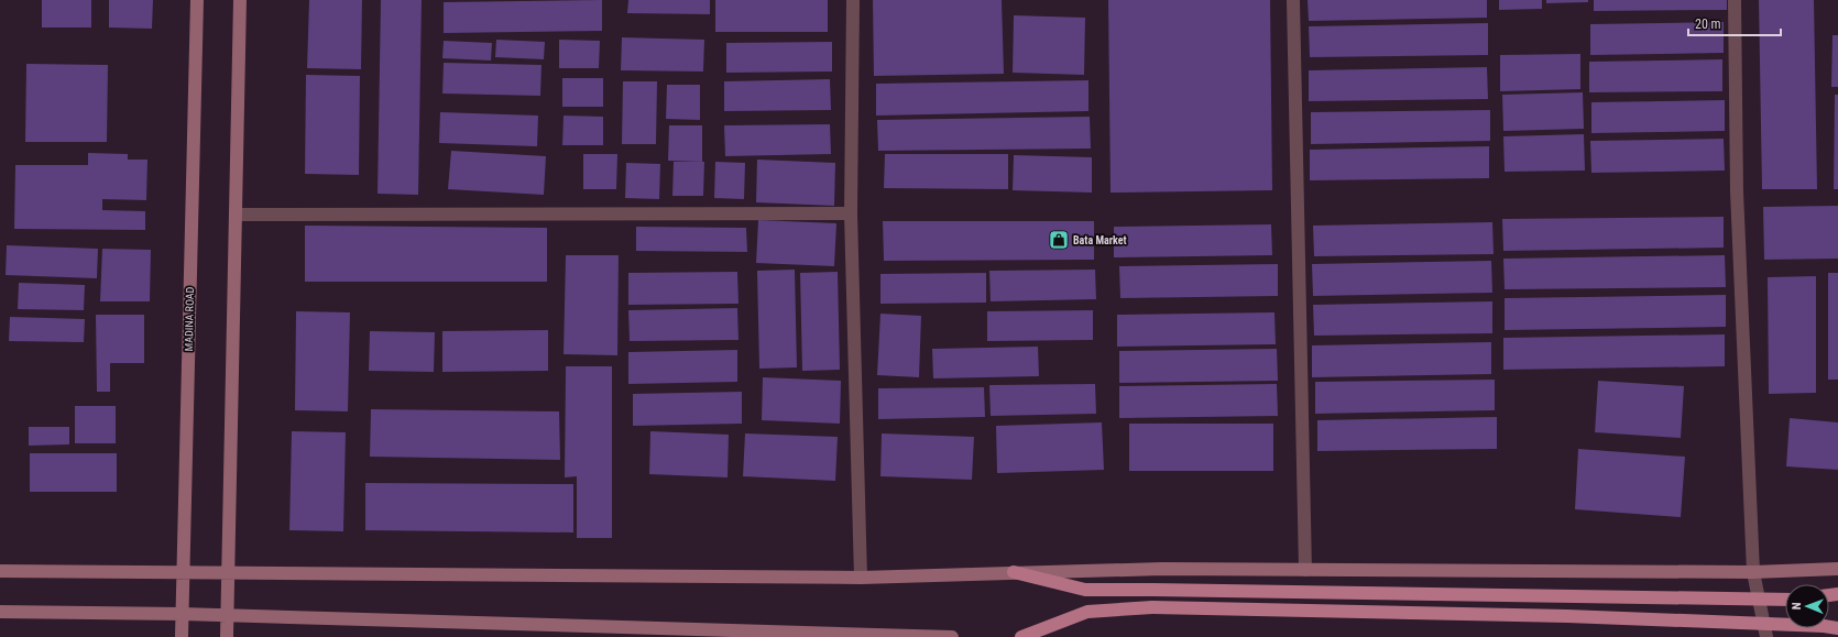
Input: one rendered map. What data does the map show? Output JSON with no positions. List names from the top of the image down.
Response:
{
  "streets": {
    "main road": ["MADINA ROAD"]
  },
  "places": {
    "shop": ["Bata Market"]
  },
  "scale_bar": "20 m",
  "north": "left"
}
